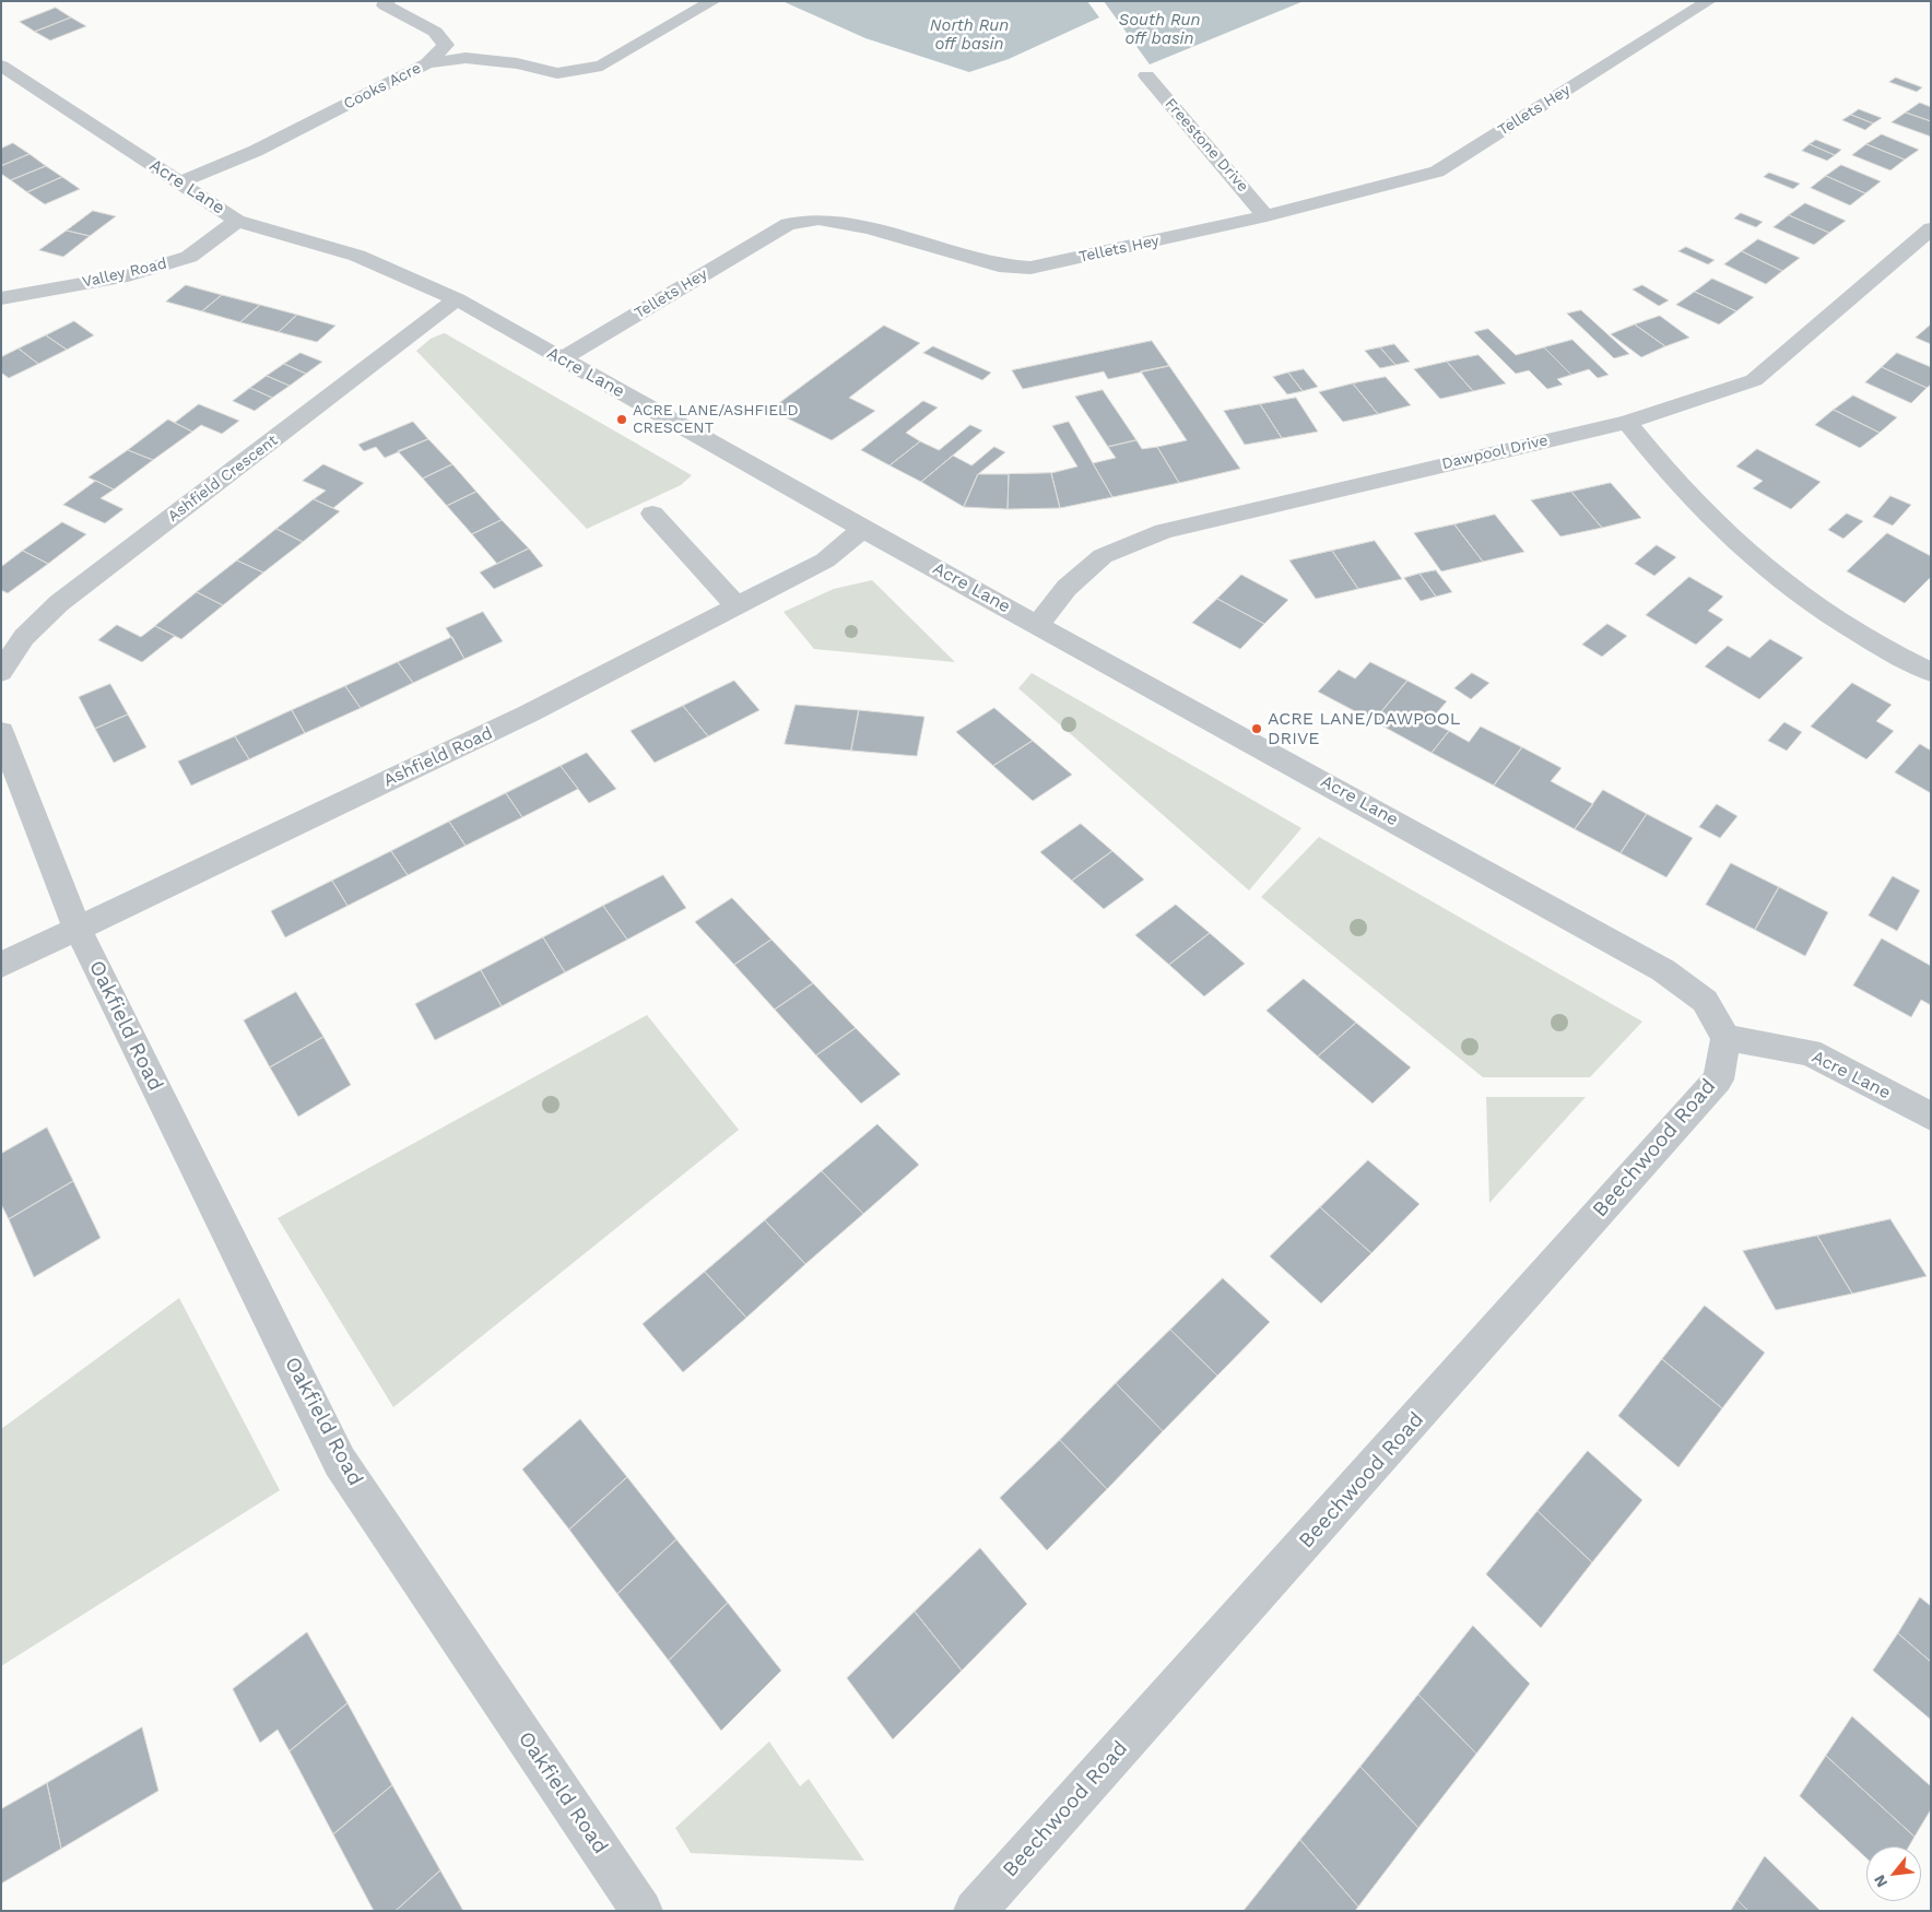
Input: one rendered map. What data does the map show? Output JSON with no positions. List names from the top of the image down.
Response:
{
  "streets": {
    "street": [
      "Cooks Acre",
      "Tellets Hey",
      "Freestone Drive",
      "Acre Lane",
      "Valley Road",
      "Dawpool Drive",
      "Ashfield Crescent",
      "Ashfield Road",
      "Oakfield Road",
      "Beechwood Road"
    ]
  },
  "crossings": [
    ["Cooks Acre", "Acre Lane"],
    ["Tellets Hey", "Freestone Drive"],
    ["Tellets Hey", "Acre Lane"],
    ["Acre Lane", "Valley Road"],
    ["Acre Lane", "Dawpool Drive"],
    ["Acre Lane", "Ashfield Crescent"],
    ["Acre Lane", "Ashfield Road"],
    ["Acre Lane", "Beechwood Road"],
    ["Ashfield Road", "Oakfield Road"]
  ],
  "water": ["South Run off basin", "North Run off basin"],
  "places": ["ACRE LANE/ASHFIELD CRESCENT", "ACRE LANE/DAWPOOL DRIVE"],
  "north": "bottom left"
}
